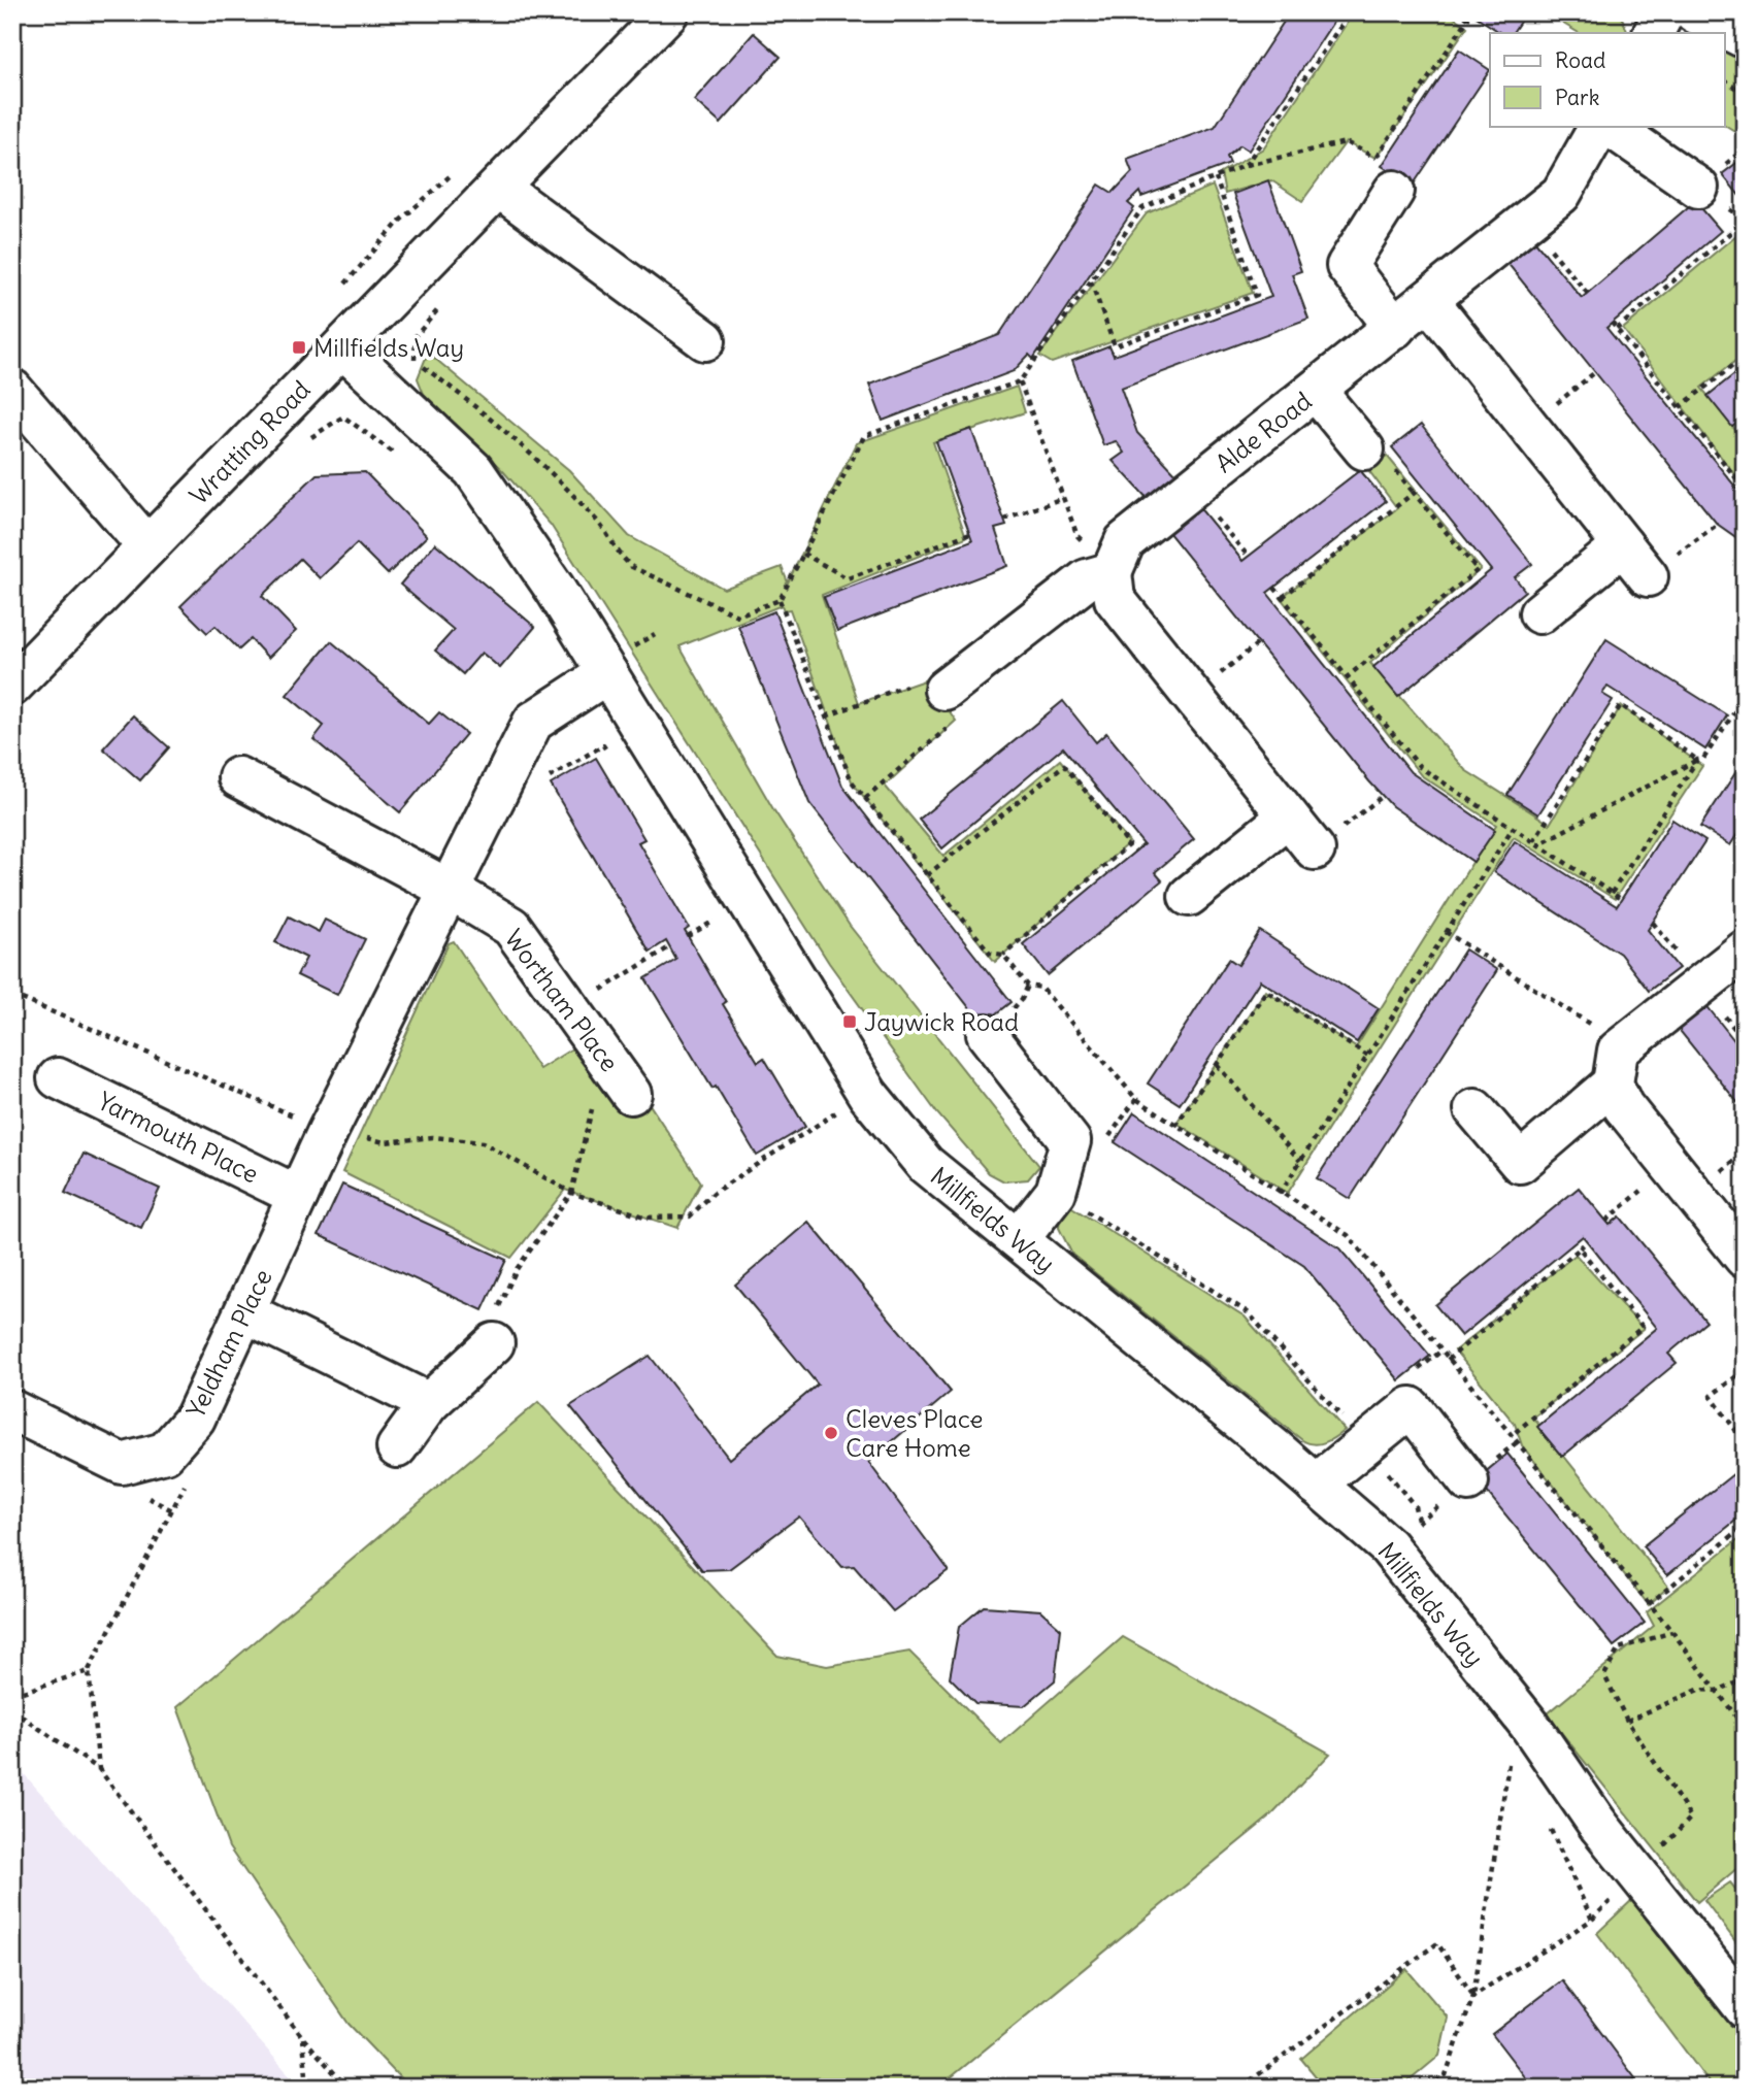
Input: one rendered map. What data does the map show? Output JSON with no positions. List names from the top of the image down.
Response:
{
  "streets": {
    "street": [
      "Alde Road",
      "Wratting Road",
      "Wortham Place",
      "Yarmouth Place",
      "Millfields Way",
      "Yeldham Place"
    ]
  },
  "crossings": [
    ["Wratting Road", "Millfields Way"],
    ["Yarmouth Place", "Yeldham Place"]
  ],
  "places": {
    "transit": ["Millfields Way", "Jaywick Road"],
    "other": ["Cleves Place Care Home"]
  },
  "legend": ["Road", "Park"]
}
